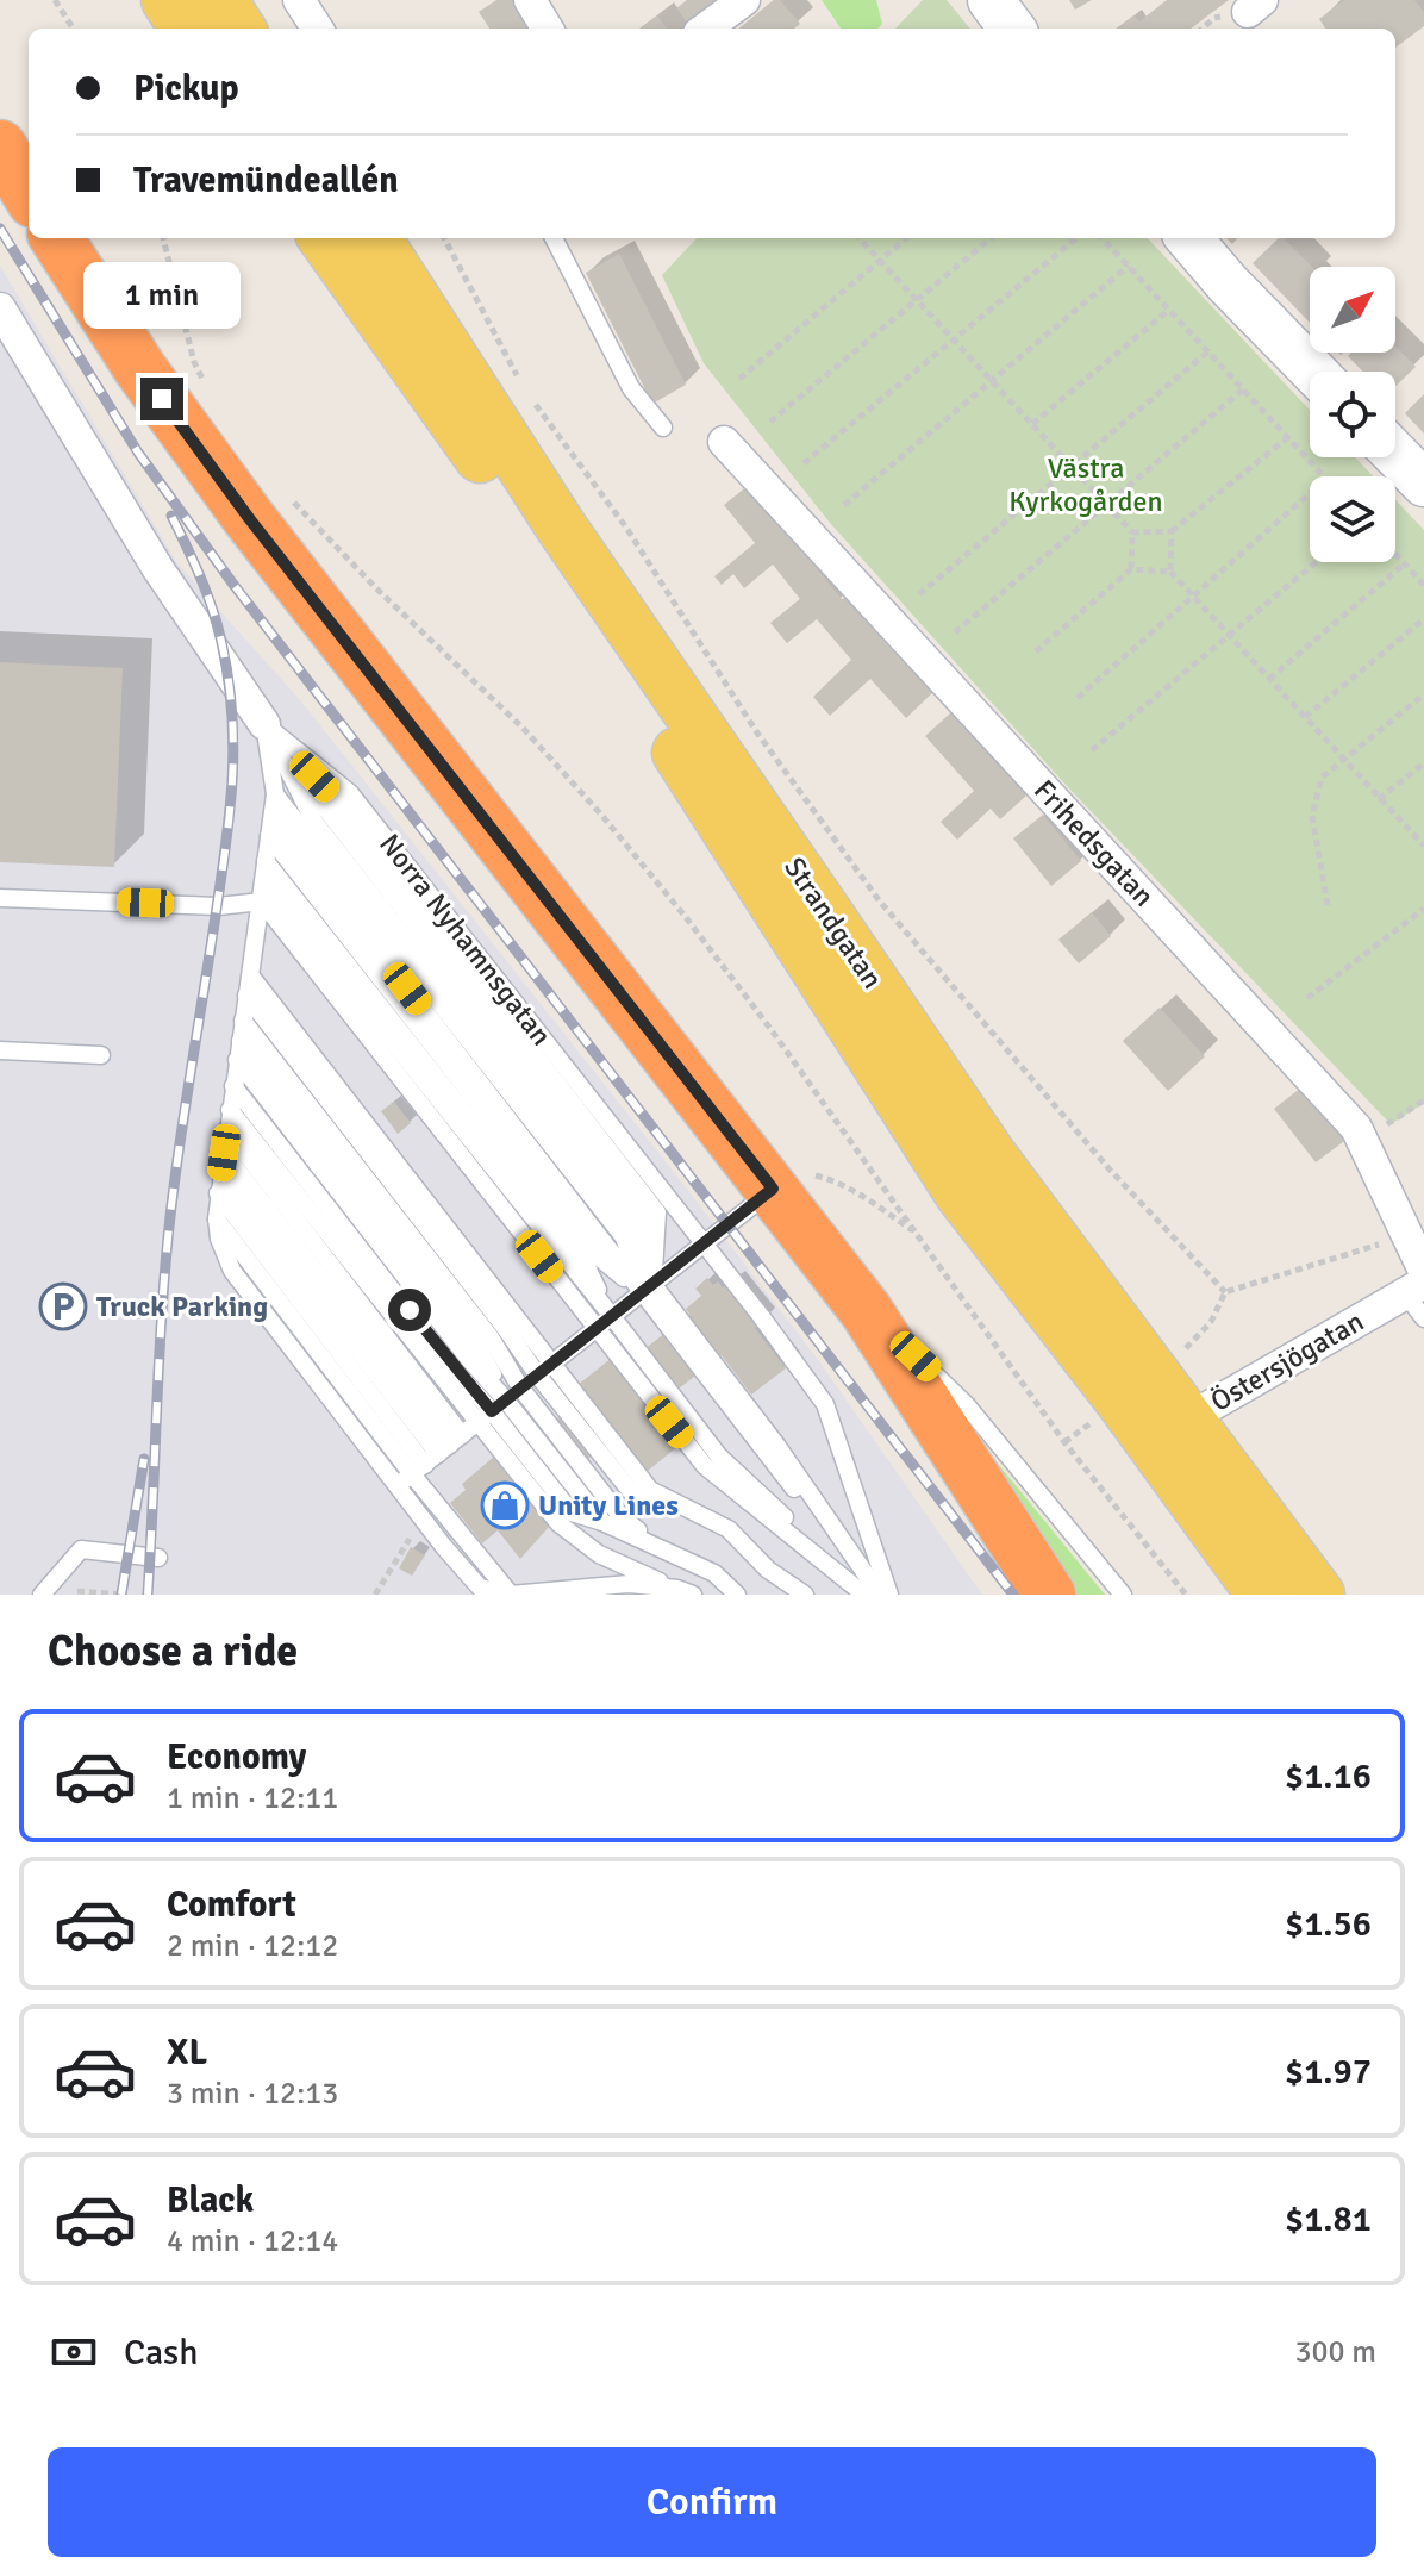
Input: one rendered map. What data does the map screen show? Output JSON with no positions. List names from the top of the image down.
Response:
{
  "streets": {
    "main road": ["Strandgatan"],
    "street": ["Frihedsgatan", "Norra Nyhamnsgatan", "Östersjögatan"]
  },
  "crossings": [
    ["Frihedsgatan", "Östersjögatan"],
    ["Strandgatan", "Östersjögatan"]
  ],
  "parks": ["Västra Kyrkogården"],
  "places": {
    "parking": ["Truck Parking"],
    "shop": ["Unity Lines"]
  },
  "north": "top right",
  "page": {
    "banner": ["Pickup", "Travemündeallén"],
    "bubble": "1 min",
    "heading": "Choose a ride",
    "list": [
      {
        "name": "Economy",
        "note": "1 min · 12:11",
        "value": "$1.16"
      },
      {
        "name": "Comfort",
        "note": "2 min · 12:12",
        "value": "$1.56"
      },
      {
        "name": "XL",
        "note": "3 min · 12:13",
        "value": "$1.97"
      },
      {
        "name": "Black",
        "note": "4 min · 12:14",
        "value": "$1.81"
      }
    ],
    "pay": ["Cash", "300 m"],
    "buttons": "Confirm"
  }
}
